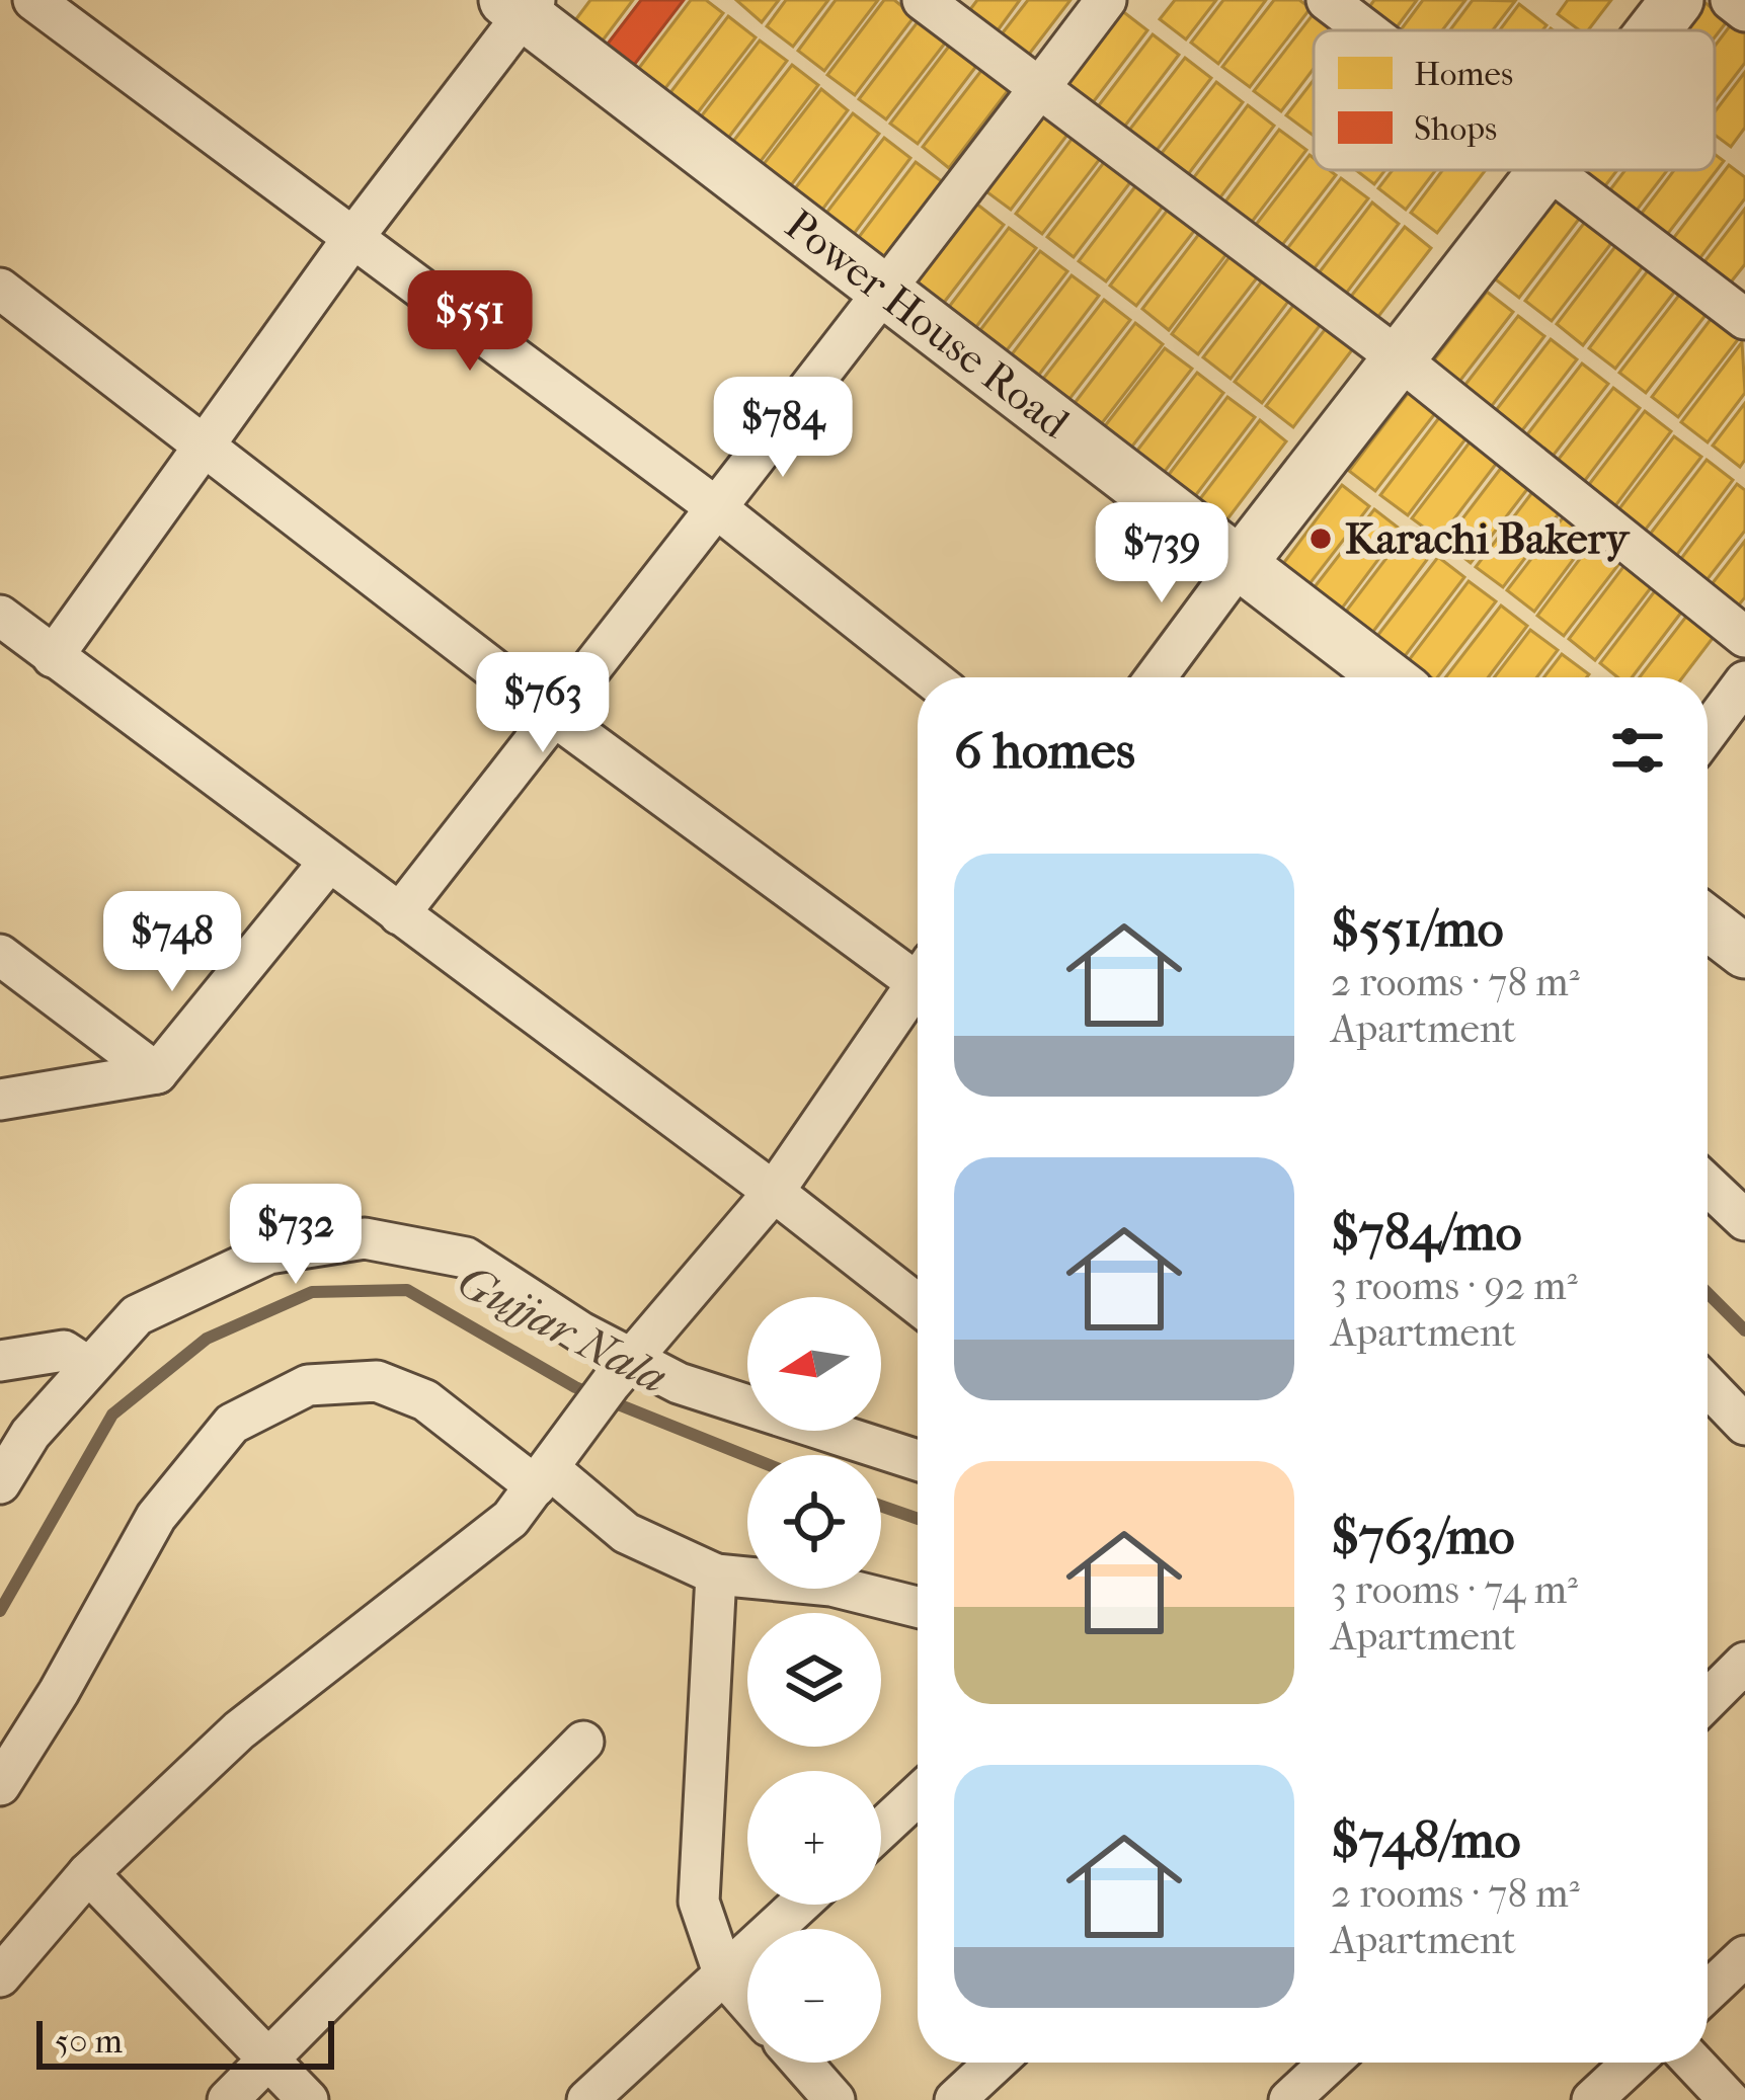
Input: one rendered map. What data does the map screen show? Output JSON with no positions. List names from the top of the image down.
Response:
{
  "streets": {
    "street": ["Power House Road"]
  },
  "water": ["Gujjar Nala"],
  "places": ["Karachi Bakery"],
  "legend": ["Homes", "Shops"],
  "scale_bar": "50 m",
  "north": "left",
  "page": {
    "price": [
      "$551",
      "$784",
      "$739",
      "$763",
      "$748",
      "$732"
    ],
    "heading": "6 homes",
    "list": [
      {
        "name": "$551/mo",
        "note": "2 rooms · 78 m² · Apartment"
      },
      {
        "name": "$784/mo",
        "note": "3 rooms · 92 m² · Apartment"
      },
      {
        "name": "$763/mo",
        "note": "3 rooms · 74 m² · Apartment"
      },
      {
        "name": "$748/mo",
        "note": "2 rooms · 78 m² · Apartment"
      }
    ],
    "map_buttons": ["+", "−"],
    "scale": "50 m"
  }
}
